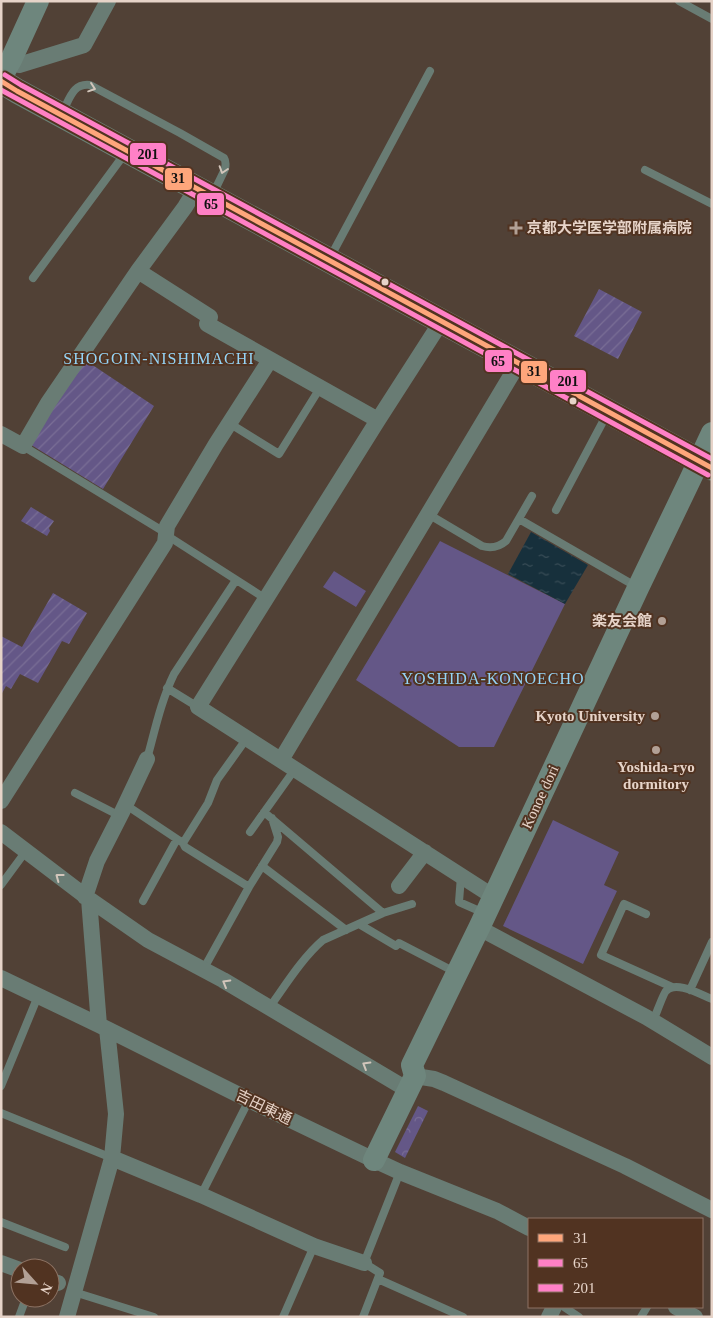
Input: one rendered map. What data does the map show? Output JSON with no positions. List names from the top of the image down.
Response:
{
  "streets": {
    "street": ["Konoe dori", "吉田東通"]
  },
  "crossings": [
    ["Konoe dori", "吉田東通"]
  ],
  "districts": ["SHOGOIN-NISHIMACHI", "YOSHIDA-KONOECHO"],
  "places": {
    "health": ["京都大学医学部附属病院"],
    "other": ["楽友会館", "Kyoto University", "Yoshida-ryo dormitory"]
  },
  "lines": ["transit line 201", "transit line 31", "transit line 65"],
  "legend": ["31", "65", "201"],
  "north": "bottom right"
}
